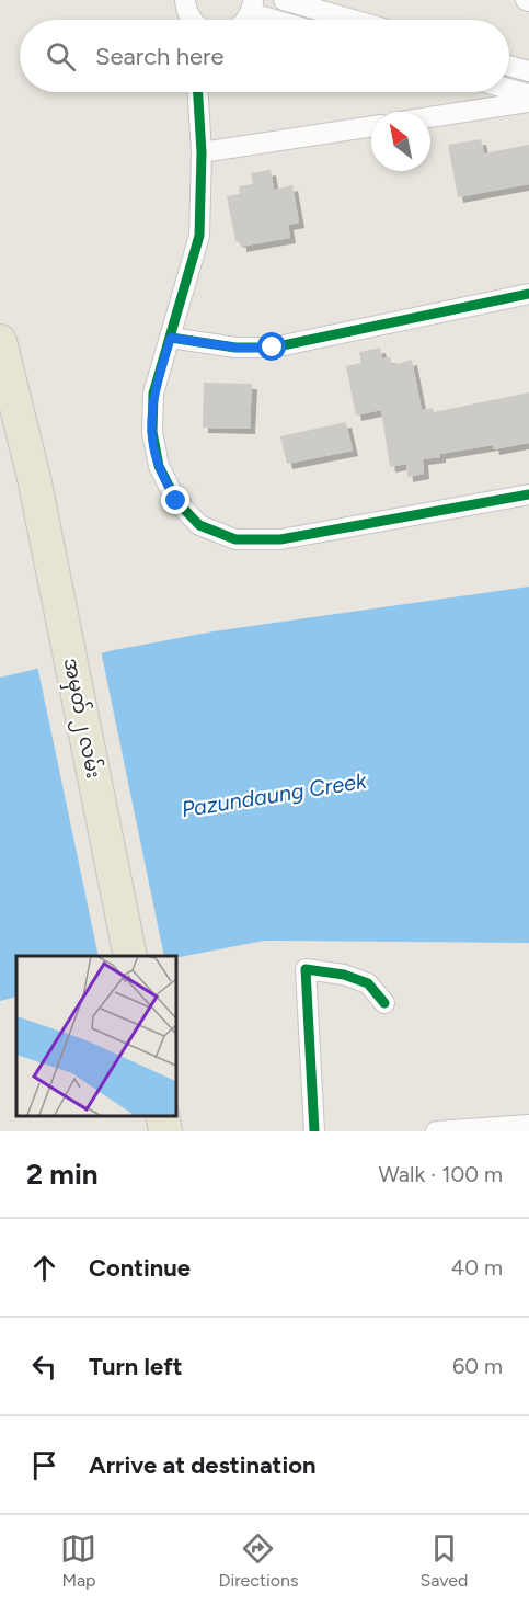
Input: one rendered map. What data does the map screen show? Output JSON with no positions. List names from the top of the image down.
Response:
{
  "streets": {
    "main road": ["အမှတ် ၂ လမ်း"]
  },
  "water": ["Pazundaung Creek"],
  "north": "top left",
  "page": {
    "search": "Search here",
    "heading": ["2 min", "Walk · 100 m"],
    "list": [
      ["Continue", "40 m"],
      ["Turn left", "60 m"],
      "Arrive at destination"
    ],
    "nav": ["Map", "Directions", "Saved"]
  }
}
